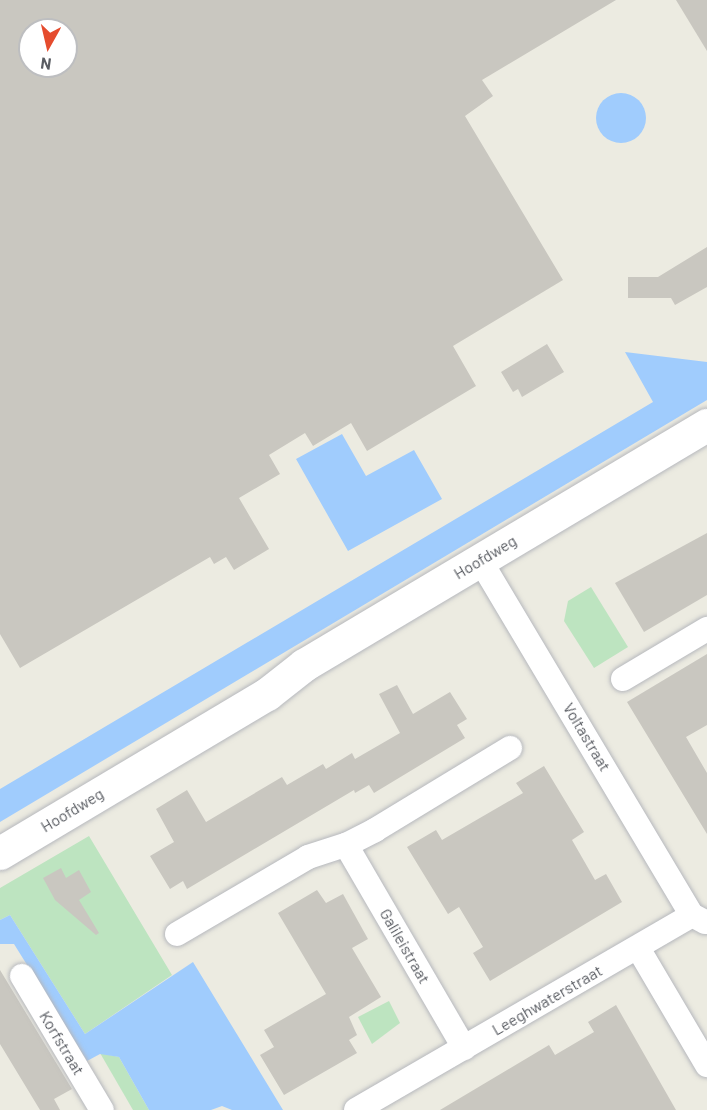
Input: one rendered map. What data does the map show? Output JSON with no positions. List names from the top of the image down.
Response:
{
  "streets": {
    "main road": ["Hoofdweg"],
    "street": [
      "Voltastraat",
      "Galileistraat",
      "Leeghwaterstraat",
      "Korfstraat"
    ]
  },
  "crossings": [
    ["Hoofdweg", "Voltastraat"],
    ["Voltastraat", "Leeghwaterstraat"],
    ["Galileistraat", "Leeghwaterstraat"]
  ],
  "north": "bottom"
}
